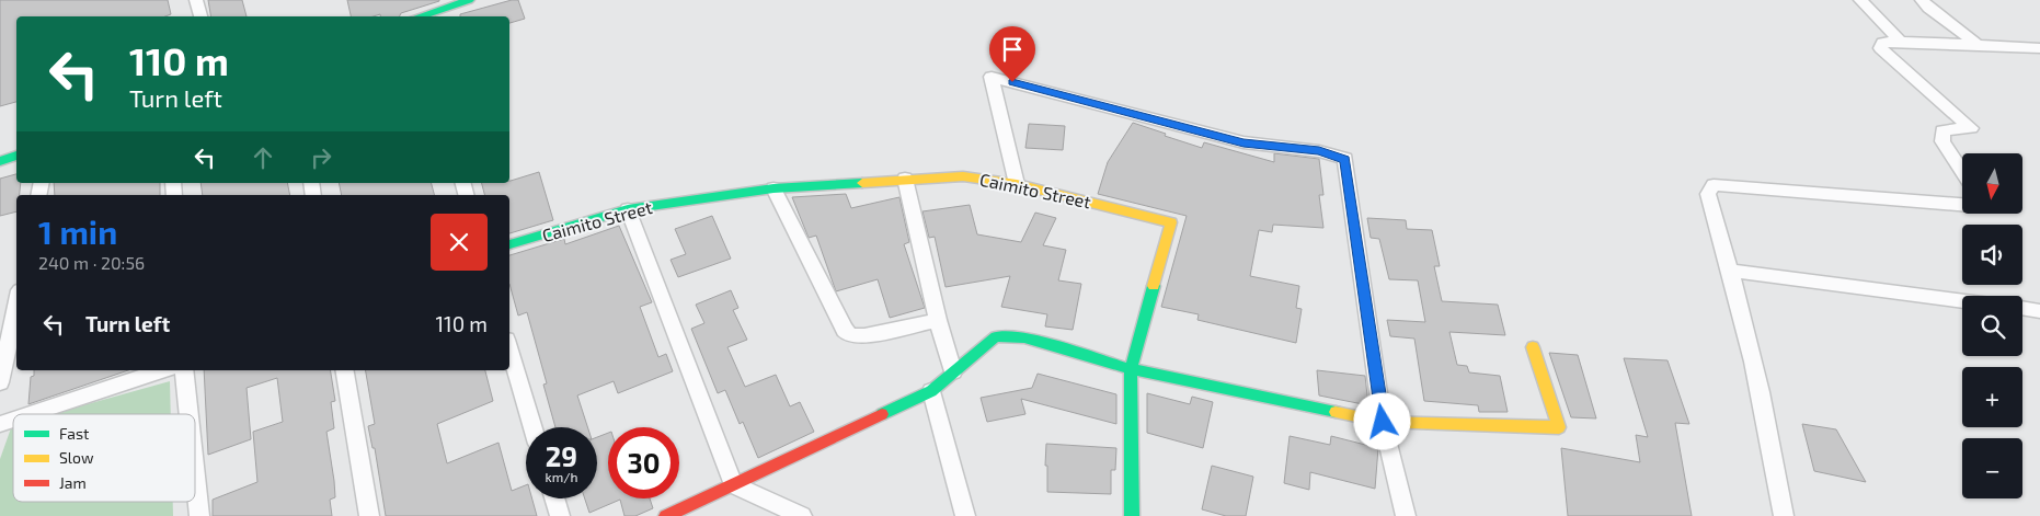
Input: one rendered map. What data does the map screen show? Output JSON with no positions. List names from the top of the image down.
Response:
{
  "streets": {
    "street": ["Caimito Street"]
  },
  "legend": ["Fast", "Slow", "Jam"],
  "north": "bottom",
  "page": {
    "turn": ["110 m", "Turn left"],
    "map_buttons": ["+", "−"],
    "heading": ["1 min", "240 m · 20:56"],
    "list": [
      {
        "name": "Turn left",
        "value": "110 m"
      }
    ],
    "speed": "29 km/h",
    "limit": "30"
  }
}
